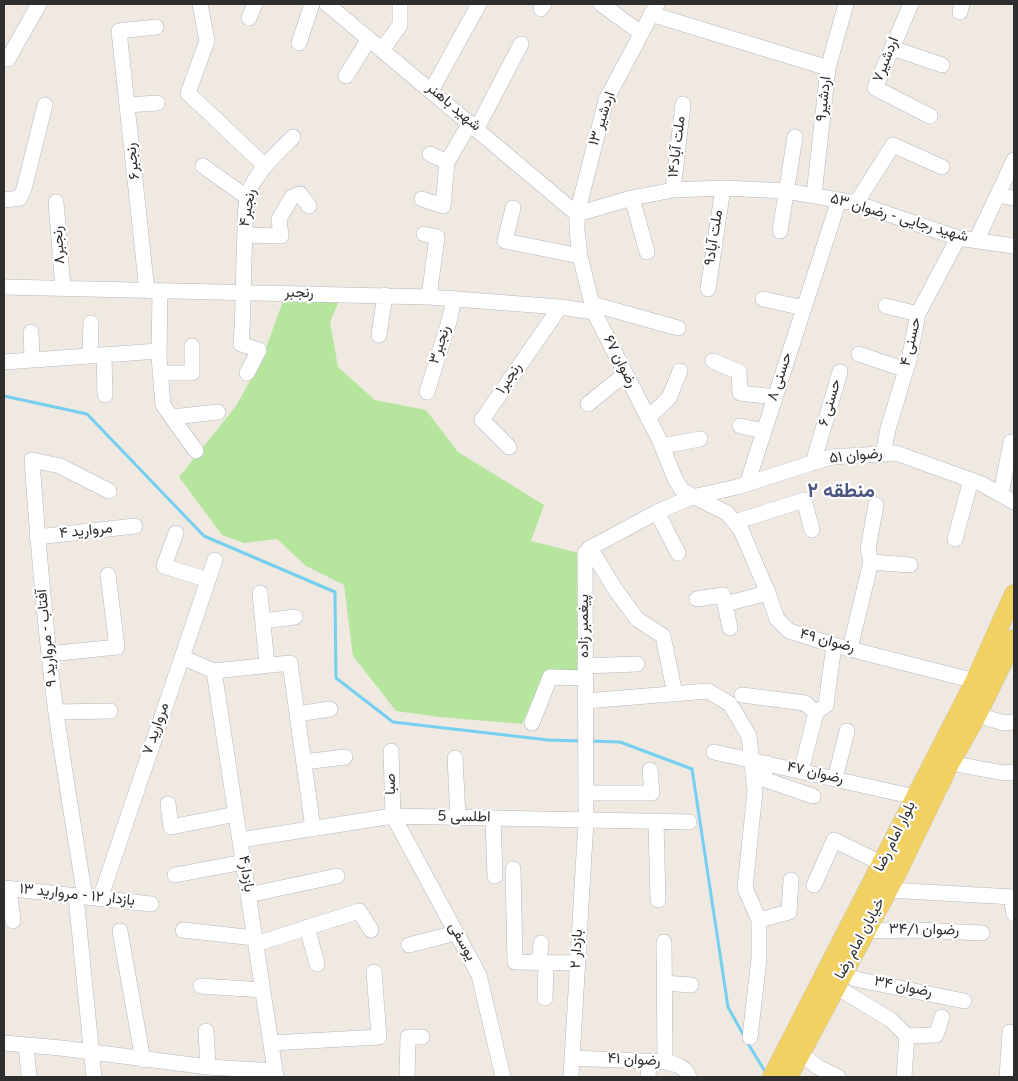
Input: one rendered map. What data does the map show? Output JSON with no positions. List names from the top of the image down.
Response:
{
  "streets": {
    "main road": ["بلوار امام رضا", "خیابان امام رضا"],
    "street": [
      "اردشیر۷",
      "اردشیر۹",
      "شهید باهنر",
      "اردشیر ۱۳",
      "ملت آباد۱۴",
      "رنجبر۶",
      "رنجبر۴",
      "شهید رجایی - رضوان ۵۳",
      "ملت آباد۹",
      "رنجبر۸",
      "رنجبر",
      "حسنی ۴",
      "رنجبر۳",
      "رضوان ۶۷",
      "حسنی ۸",
      "رنجبر۱",
      "حسنی ۶",
      "رضوان ۵۱",
      "مروارید ۴",
      "پیغمبر زاده",
      "آفتاب - مروارید ۹",
      "رضوان ۴۹",
      "مروارید ۷",
      "رضوان ۴۷",
      "صبا",
      "اطلسی 5",
      "بازدار۴",
      "بازدار ۱۲ - مروارید ۱۳",
      "رضوان ۳۴/۱",
      "یوسفی",
      "بازدار ۲",
      "رضوان ۳۴",
      "رضوان ۴۱"
    ]
  },
  "crossings": [
    ["اردشیر۹", "شهید رجایی - رضوان ۵۳"],
    ["شهید باهنر", "اردشیر ۱۳"],
    ["شهید باهنر", "شهید رجایی - رضوان ۵۳"],
    ["شهید باهنر", "رضوان ۶۷"],
    ["اردشیر ۱۳", "شهید رجایی - رضوان ۵۳"],
    ["اردشیر ۱۳", "رضوان ۶۷"],
    ["ملت آباد۱۴", "شهید رجایی - رضوان ۵۳"],
    ["رنجبر۶", "رنجبر"],
    ["رنجبر۴", "رنجبر"],
    ["شهید رجایی - رضوان ۵۳", "ملت آباد۹"],
    ["شهید رجایی - رضوان ۵۳", "حسنی ۴"],
    ["شهید رجایی - رضوان ۵۳", "رضوان ۶۷"],
    ["شهید رجایی - رضوان ۵۳", "حسنی ۸"],
    ["رنجبر۸", "رنجبر"],
    ["رنجبر", "رنجبر۳"],
    ["رنجبر", "رضوان ۶۷"],
    ["رنجبر", "رنجبر۱"],
    ["حسنی ۴", "رضوان ۵۱"],
    ["رضوان ۶۷", "رضوان ۵۱"],
    ["رضوان ۶۷", "رضوان ۴۹"],
    ["حسنی ۸", "رضوان ۵۱"],
    ["حسنی ۶", "رضوان ۵۱"],
    ["رضوان ۵۱", "رضوان ۴۹"],
    ["مروارید ۴", "آفتاب - مروارید ۹"],
    ["پیغمبر زاده", "اطلسی 5"],
    ["پیغمبر زاده", "بازدار ۲"],
    ["آفتاب - مروارید ۹", "بازدار ۱۲ - مروارید ۱۳"],
    ["رضوان ۴۹", "بلوار امام رضا"],
    ["مروارید ۷", "بازدار ۱۲ - مروارید ۱۳"],
    ["رضوان ۴۷", "بلوار امام رضا"],
    ["صبا", "اطلسی 5"],
    ["صبا", "یوسفی"],
    ["اطلسی 5", "بازدار۴"],
    ["اطلسی 5", "یوسفی"],
    ["اطلسی 5", "بازدار ۲"],
    ["بلوار امام رضا", "خیابان امام رضا"],
    ["رضوان ۳۴/۱", "خیابان امام رضا"],
    ["خیابان امام رضا", "رضوان ۳۴"],
    ["بازدار ۲", "رضوان ۴۱"]
  ],
  "districts": ["منطقه ۲"]
}
